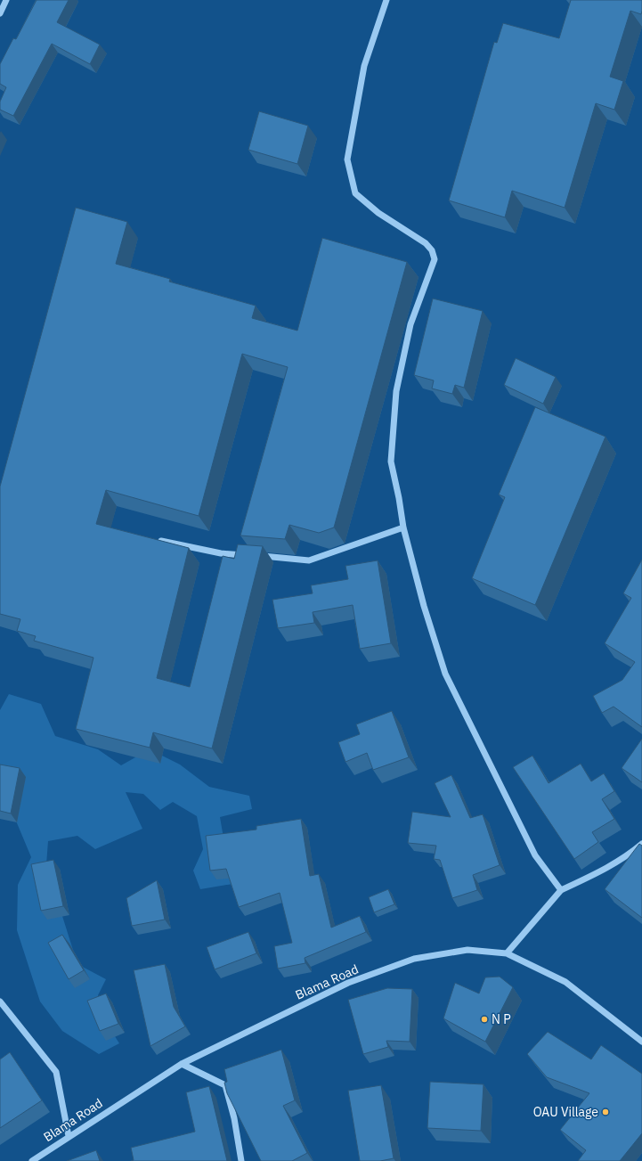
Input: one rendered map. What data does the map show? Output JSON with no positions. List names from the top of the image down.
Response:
{
  "streets": {
    "street": ["Blama Road"]
  },
  "places": ["N P", "OAU Village"]
}
